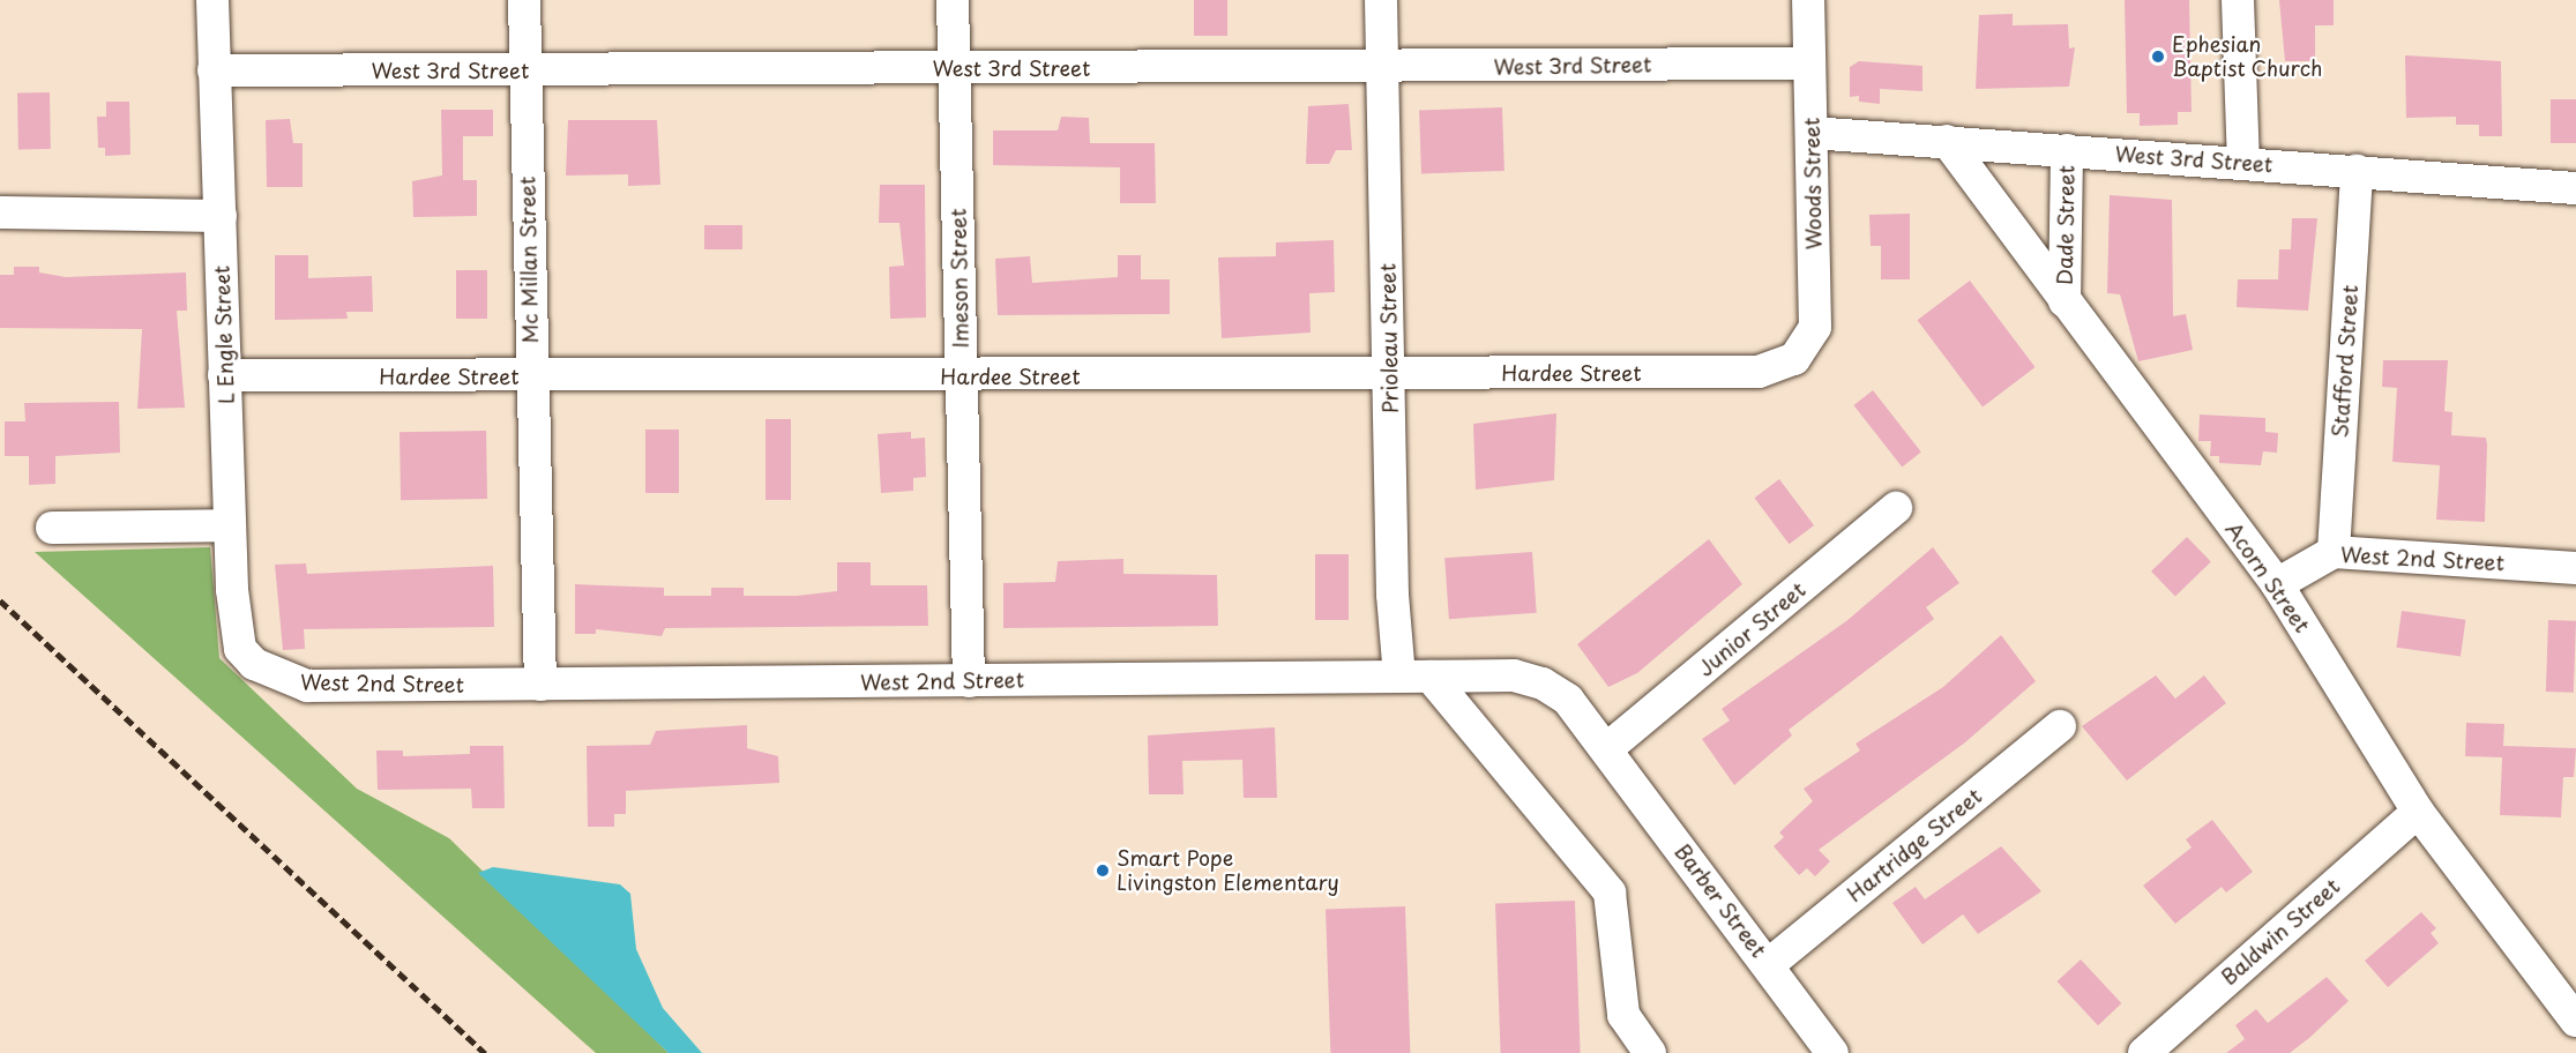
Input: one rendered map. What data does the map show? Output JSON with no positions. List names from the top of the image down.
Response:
{
  "streets": {
    "street": [
      "West 3rd Street",
      "Woods Street",
      "Dade Street",
      "Mc Millan Street",
      "Imeson Street",
      "L Engle Street",
      "Prioleau Street",
      "Stafford Street",
      "Hardee Street",
      "West 2nd Street",
      "Acorn Street",
      "Junior Street",
      "Hartridge Street",
      "Barber Street",
      "Baldwin Street"
    ]
  },
  "crossings": [
    ["West 3rd Street", "Woods Street"],
    ["West 3rd Street", "Dade Street"],
    ["West 3rd Street", "Mc Millan Street"],
    ["West 3rd Street", "Imeson Street"],
    ["West 3rd Street", "L Engle Street"],
    ["West 3rd Street", "Prioleau Street"],
    ["West 3rd Street", "Stafford Street"],
    ["West 3rd Street", "Acorn Street"],
    ["Woods Street", "Hardee Street"],
    ["Dade Street", "Acorn Street"],
    ["Mc Millan Street", "Hardee Street"],
    ["Mc Millan Street", "West 2nd Street"],
    ["Imeson Street", "Hardee Street"],
    ["Imeson Street", "West 2nd Street"],
    ["L Engle Street", "Hardee Street"],
    ["L Engle Street", "West 2nd Street"],
    ["Prioleau Street", "Hardee Street"],
    ["Prioleau Street", "West 2nd Street"],
    ["Stafford Street", "West 2nd Street"],
    ["West 2nd Street", "Acorn Street"],
    ["West 2nd Street", "Junior Street"],
    ["West 2nd Street", "Barber Street"],
    ["Acorn Street", "Baldwin Street"],
    ["Junior Street", "Barber Street"],
    ["Hartridge Street", "Barber Street"]
  ],
  "places": ["Ephesian Baptist Church", "Smart Pope Livingston Elementary"]
}
